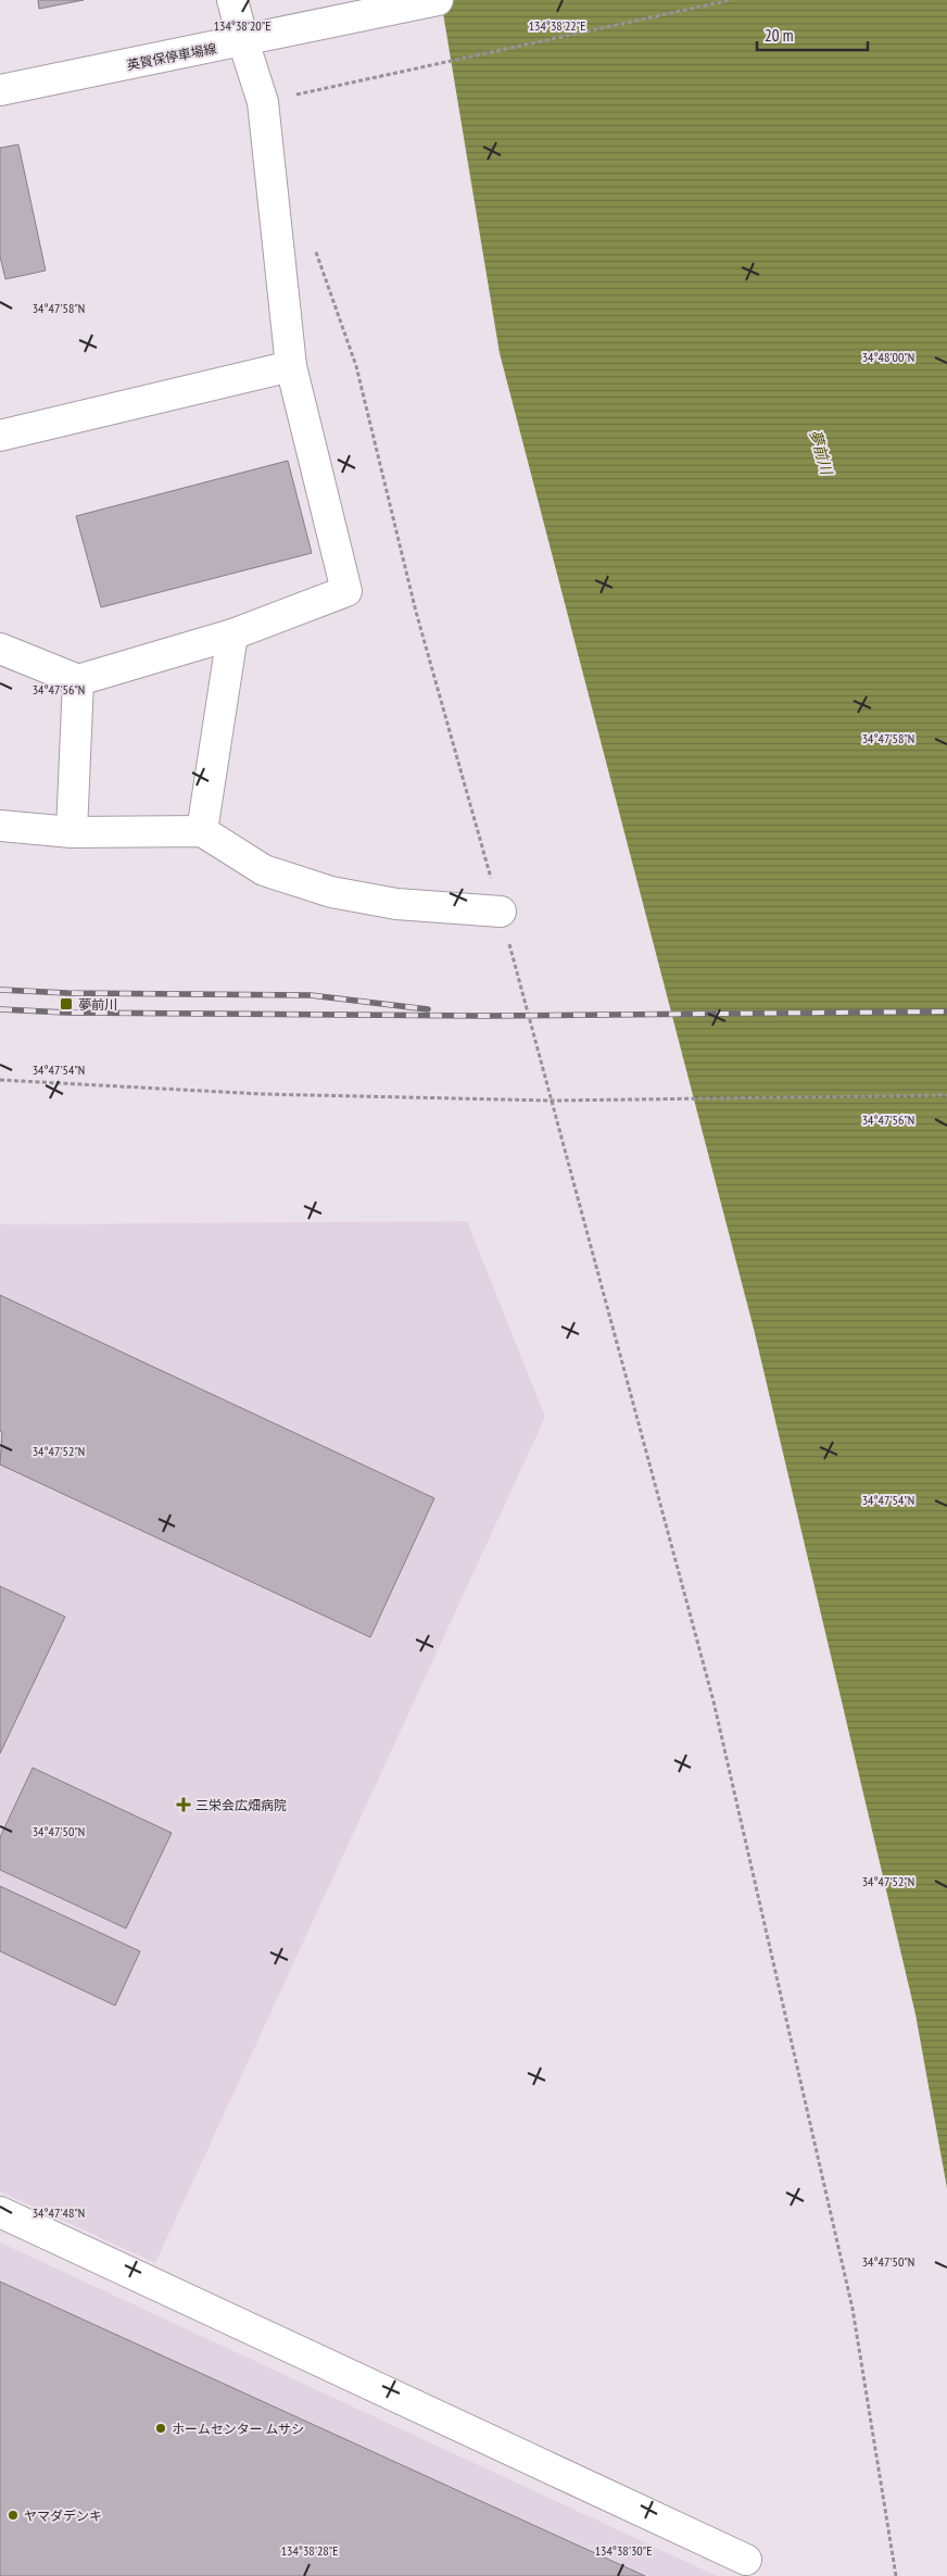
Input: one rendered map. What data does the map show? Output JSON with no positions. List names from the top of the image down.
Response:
{
  "streets": {
    "street": ["英賀保停車場線"]
  },
  "water": ["夢前川"],
  "places": {
    "transit": ["夢前川"],
    "health": ["三栄会広畑病院"],
    "other": ["ホームセンター ムサシ", "ヤマダデンキ"]
  },
  "scale_bar": "20 m",
  "coordinates": [
    "134°38'20\"E",
    "134°38'22\"E",
    "34°47'58\"N",
    "34°48'00\"N",
    "34°47'56\"N",
    "34°47'54\"N",
    "34°47'52\"N",
    "34°47'50\"N",
    "34°47'48\"N",
    "134°38'28\"E",
    "134°38'30\"E"
  ]
}
